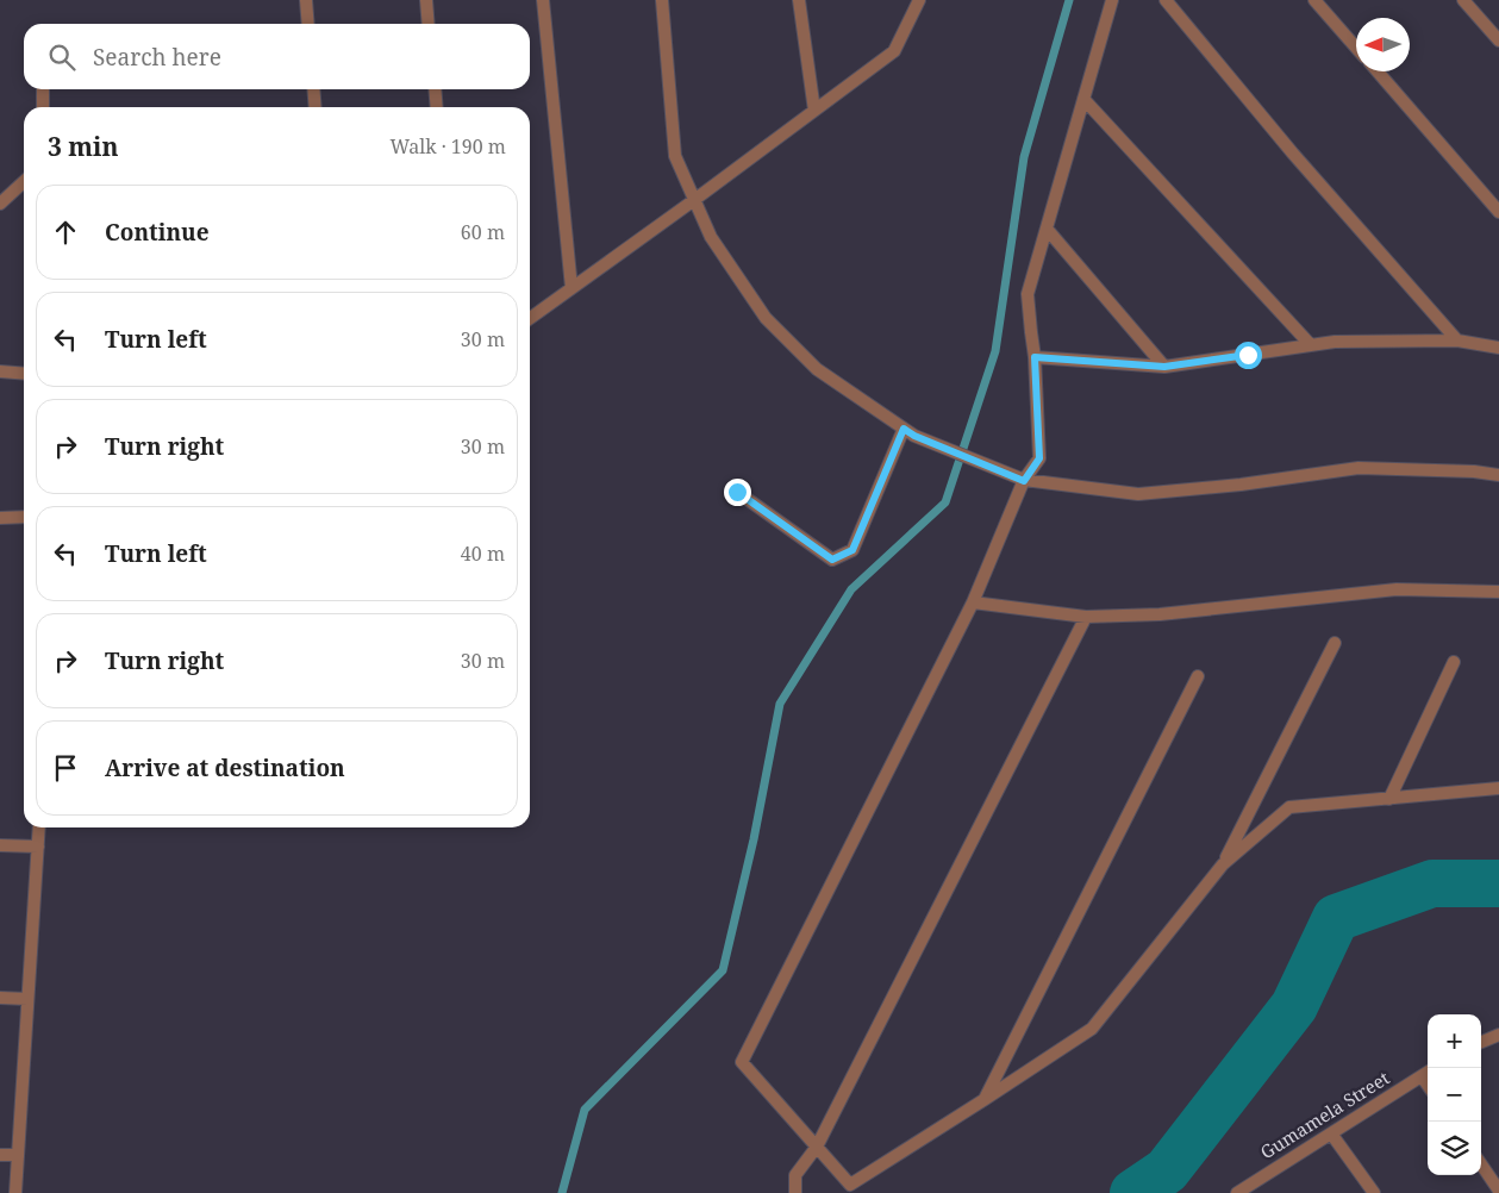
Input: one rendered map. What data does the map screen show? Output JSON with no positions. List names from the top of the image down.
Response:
{
  "streets": {
    "street": ["Gumamela Street"]
  },
  "north": "left",
  "page": {
    "search": "Search here",
    "heading": ["3 min", "Walk · 190 m"],
    "list": [
      ["Continue", "60 m"],
      ["Turn left", "30 m"],
      ["Turn right", "30 m"],
      ["Turn left", "40 m"],
      ["Turn right", "30 m"],
      "Arrive at destination"
    ],
    "map_buttons": ["+", "−"]
  }
}
